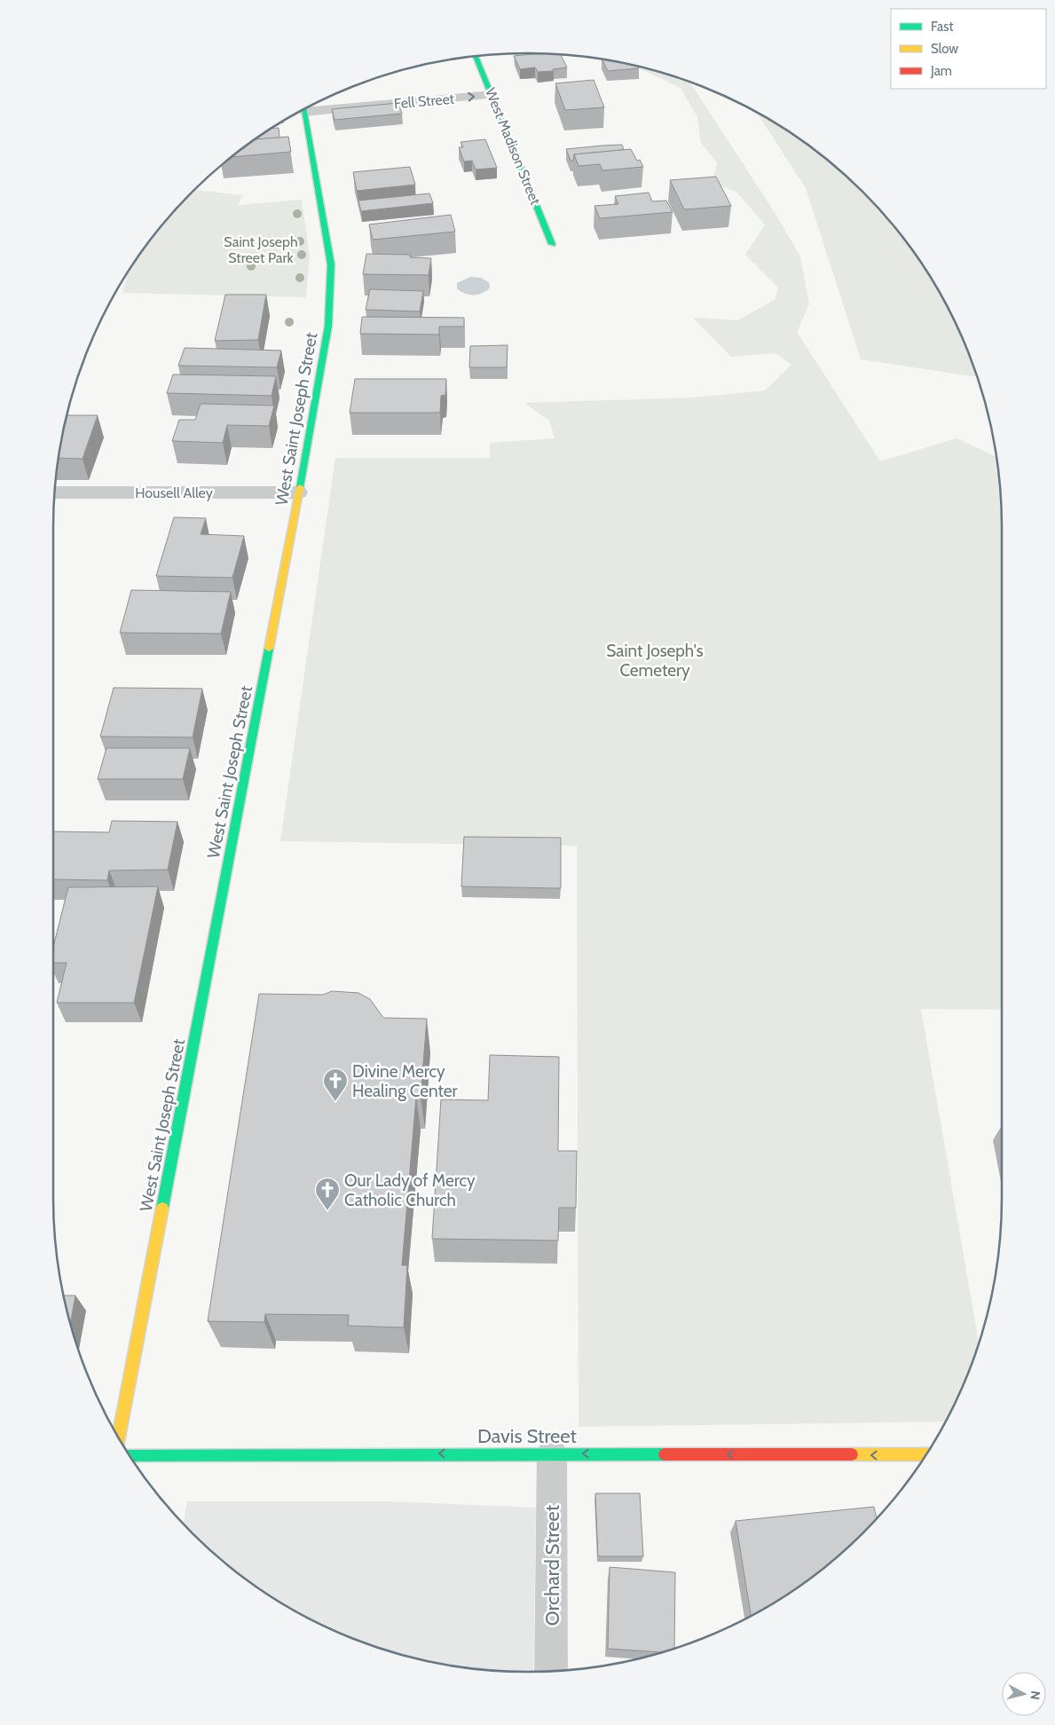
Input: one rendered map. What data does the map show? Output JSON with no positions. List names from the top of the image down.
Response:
{
  "streets": {
    "street": [
      "Fell Street",
      "West Madison Street",
      "West Saint Joseph Street",
      "Davis Street"
    ],
    "lane": ["Housell Alley", "Orchard Street"]
  },
  "crossings": [
    ["Fell Street", "West Madison Street"],
    ["West Saint Joseph Street", "Housell Alley"],
    ["Davis Street", "Orchard Street"]
  ],
  "one_way": ["Fell Street", "Davis Street"],
  "parks": ["Saint Joseph Street Park", "Saint Joseph's Cemetery"],
  "places": {
    "church": ["Divine Mercy Healing Center", "Our Lady of Mercy Catholic Church"]
  },
  "legend": ["Fast", "Slow", "Jam"],
  "north": "right"
}
